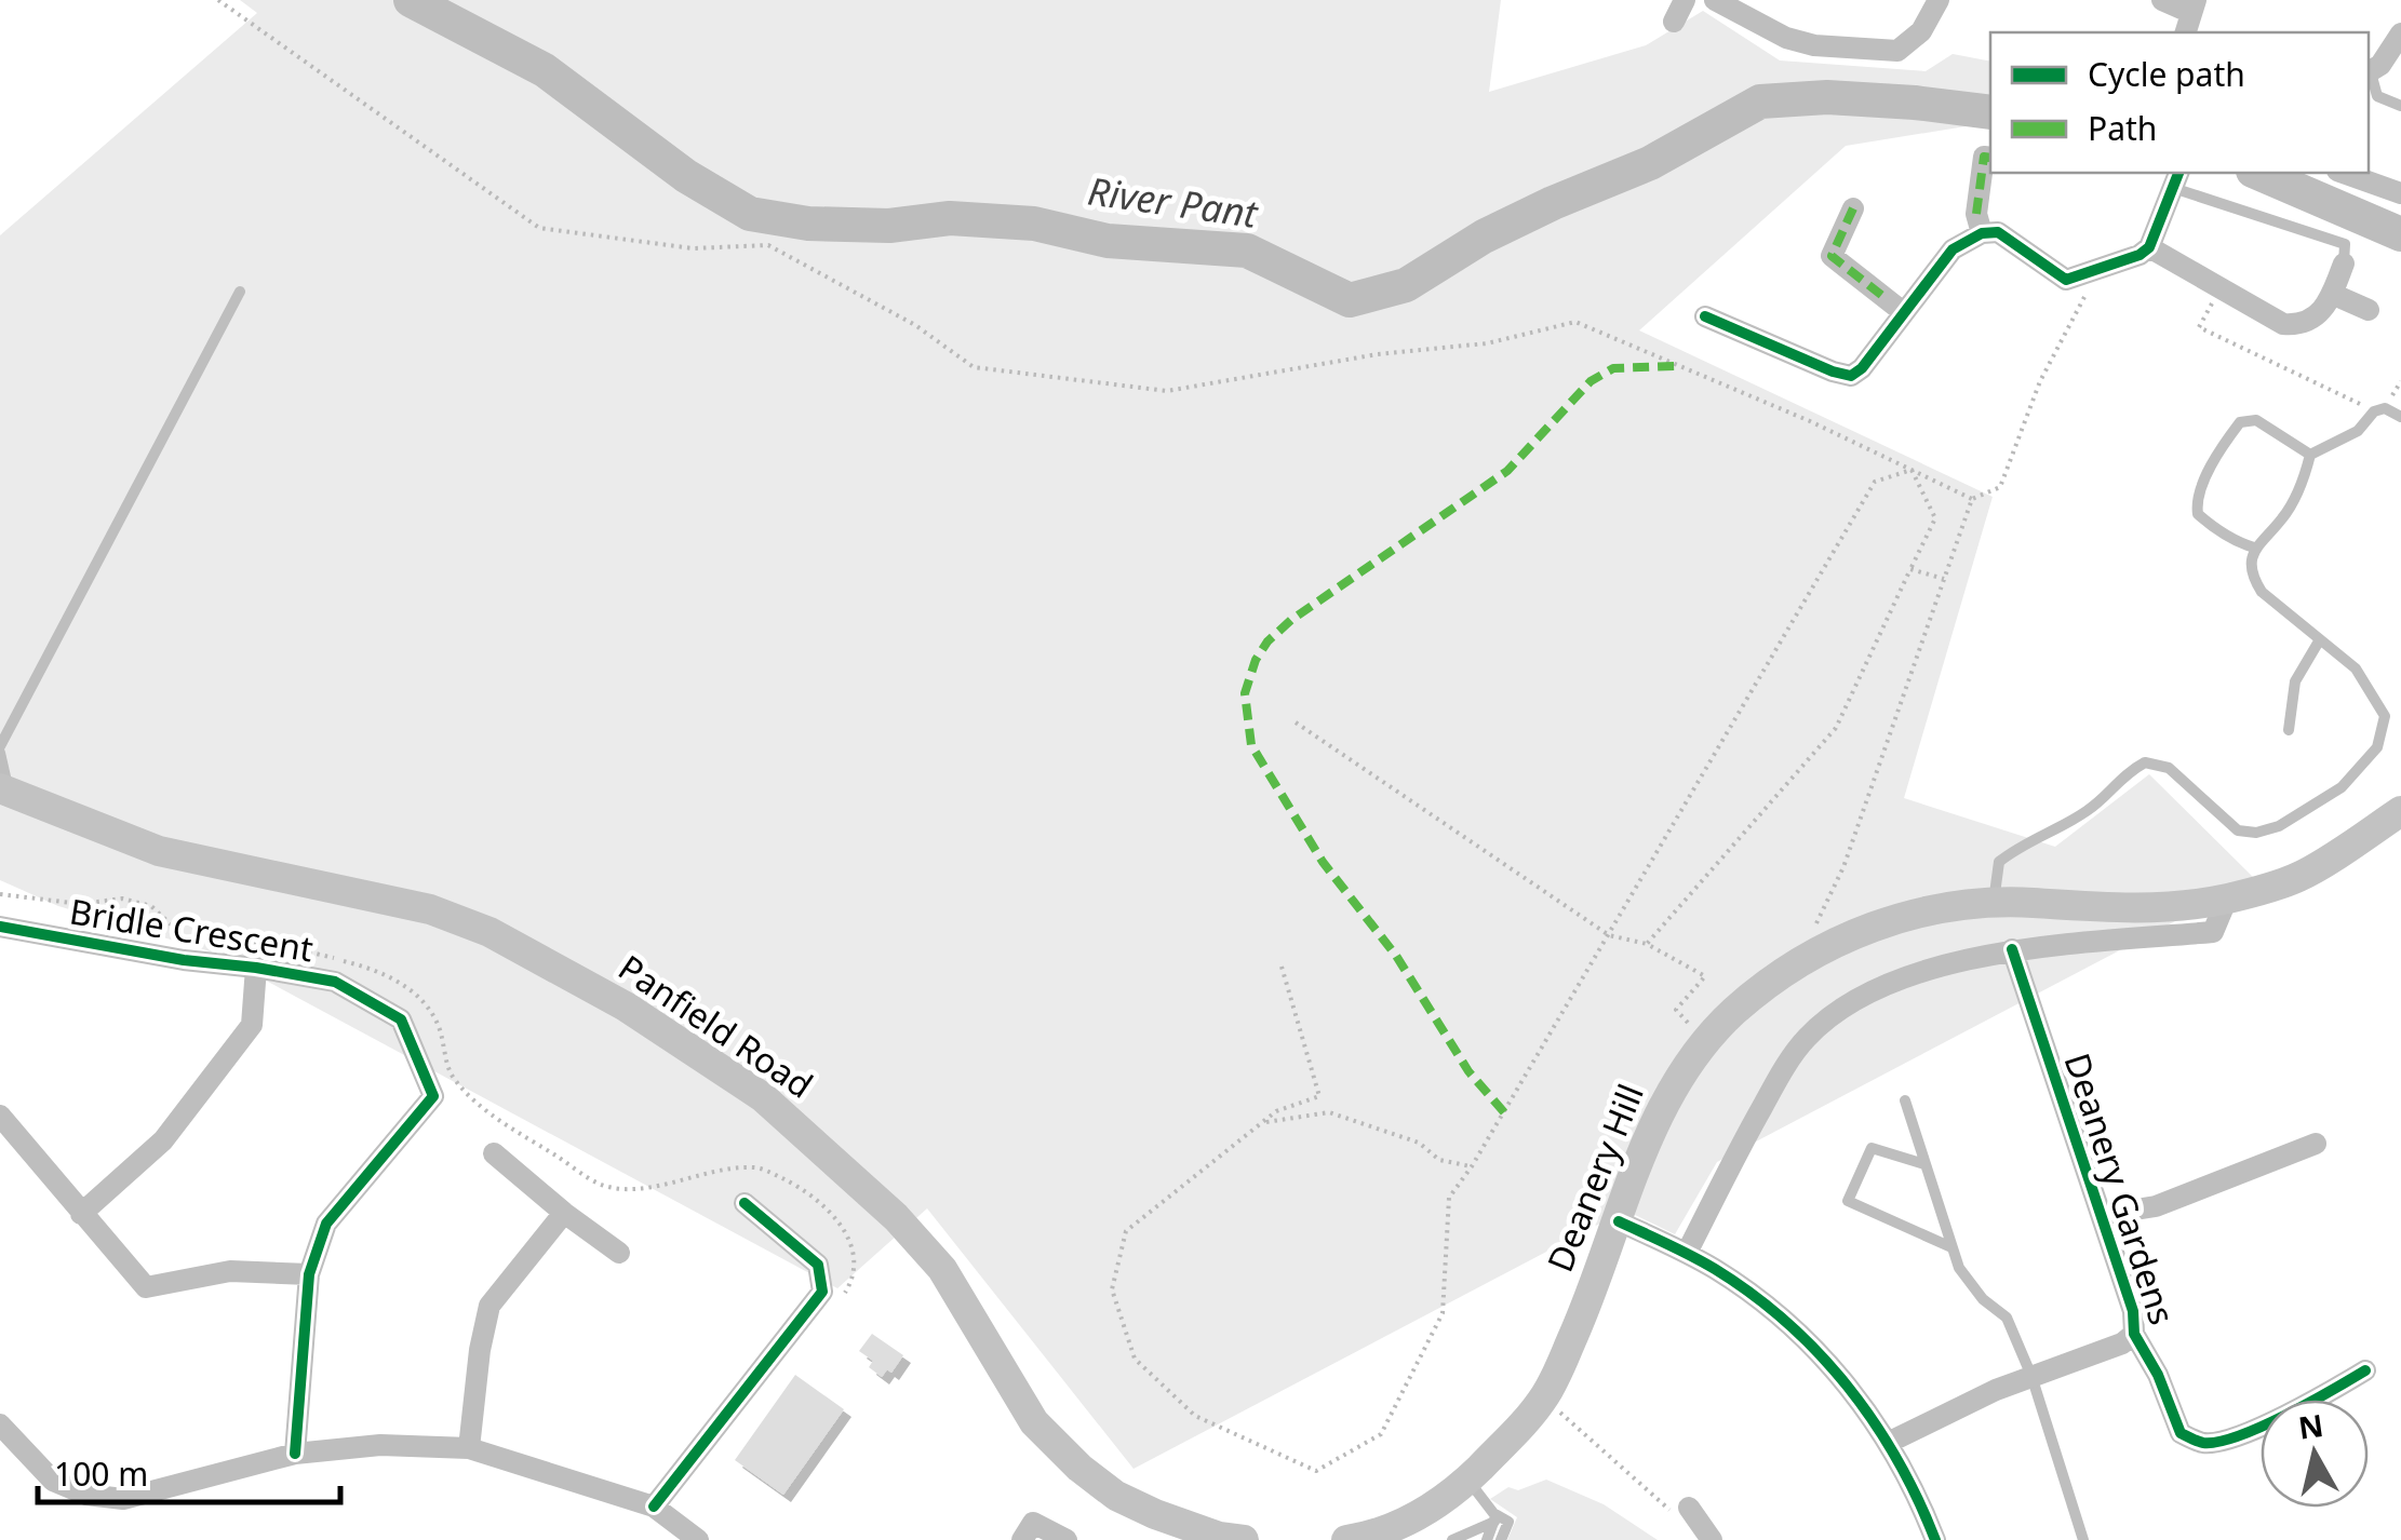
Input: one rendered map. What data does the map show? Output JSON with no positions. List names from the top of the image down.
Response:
{
  "streets": {
    "main road": ["Panfield Road", "Deanery Hill"],
    "street": ["Bridle Crescent", "Deanery Gardens"]
  },
  "water": ["River Pant"],
  "legend": ["Cycle path", "Path"],
  "scale_bar": "100 m",
  "north": "top"
}
